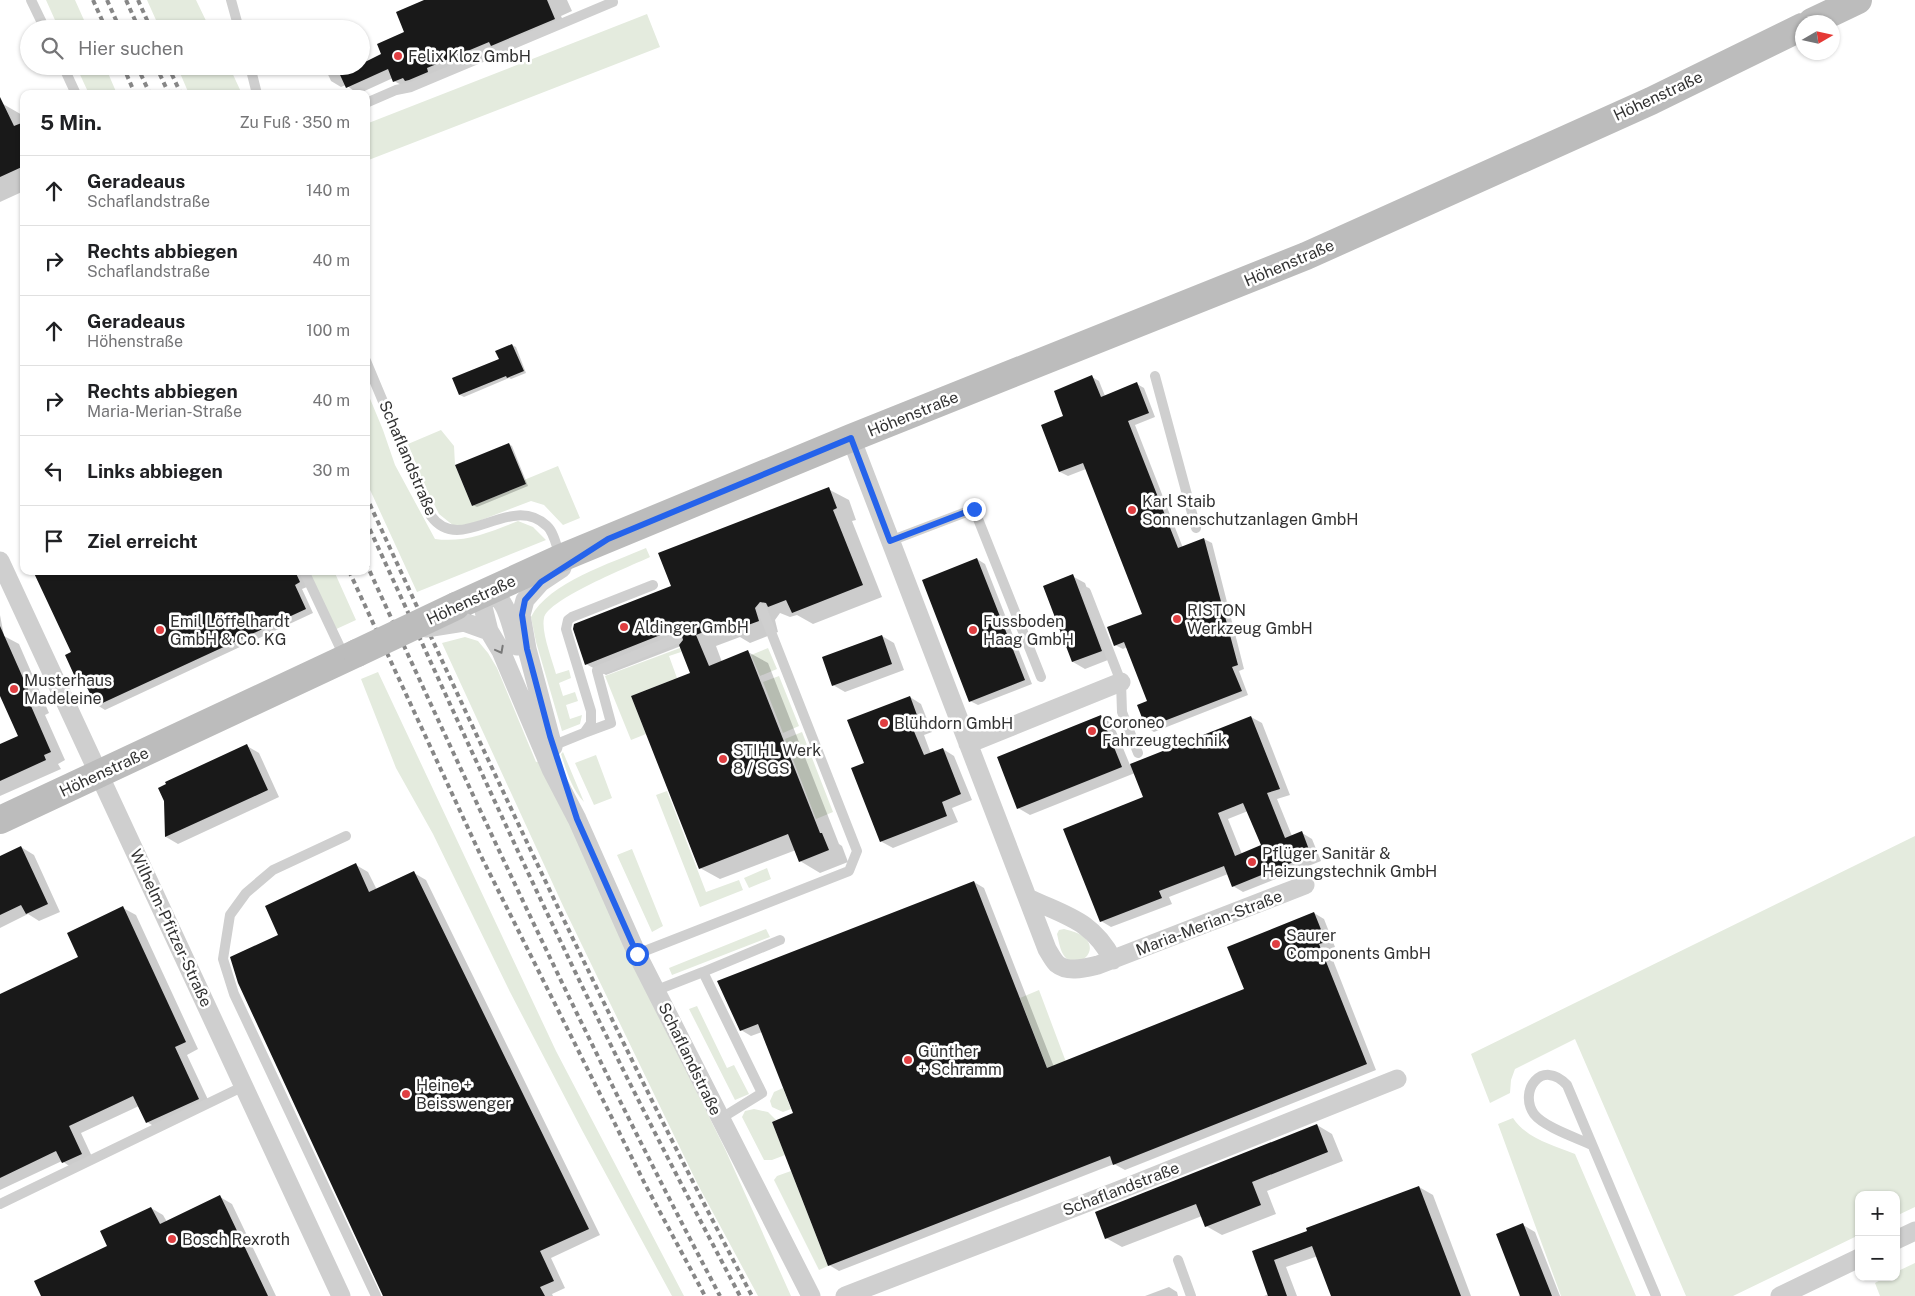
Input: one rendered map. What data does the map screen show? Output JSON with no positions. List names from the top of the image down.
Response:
{
  "streets": {
    "main road": ["Höhenstraße"],
    "street": ["Schaflandstraße", "Maria-Merian-Straße", "Wilhelm-Pfitzer-Straße"]
  },
  "crossings": [
    ["Höhenstraße", "Schaflandstraße"],
    ["Höhenstraße", "Maria-Merian-Straße"],
    ["Höhenstraße", "Wilhelm-Pfitzer-Straße"]
  ],
  "places": [
    "Felix Kloz GmbH",
    "Karl Staib Sonnenschutzanlagen GmbH",
    "RISTON Werkzeug GmbH",
    "Aldinger GmbH",
    "Emil Löffelhardt GmbH & Co. KG",
    "Fussboden Haag GmbH",
    "Musterhaus Madeleine",
    "Blühdorn GmbH",
    "Coroneo Fahrzeugtechnik",
    "STIHL Werk 8 / SGS",
    "Pflüger Sanitär & Heizungstechnik GmbH",
    "Saurer Components GmbH",
    "Günther + Schramm",
    "Heine + Beisswenger",
    "Bosch Rexroth"
  ],
  "north": "right",
  "page": {
    "search": "Hier suchen",
    "heading": ["5 Min.", "Zu Fuß · 350 m"],
    "list": [
      ["Geradeaus", "Schaflandstraße", "140 m"],
      ["Rechts abbiegen", "Schaflandstraße", "40 m"],
      ["Geradeaus", "Höhenstraße", "100 m"],
      ["Rechts abbiegen", "Maria-Merian-Straße", "40 m"],
      ["Links abbiegen", "30 m"],
      "Ziel erreicht"
    ],
    "map_buttons": ["+", "−"]
  }
}
